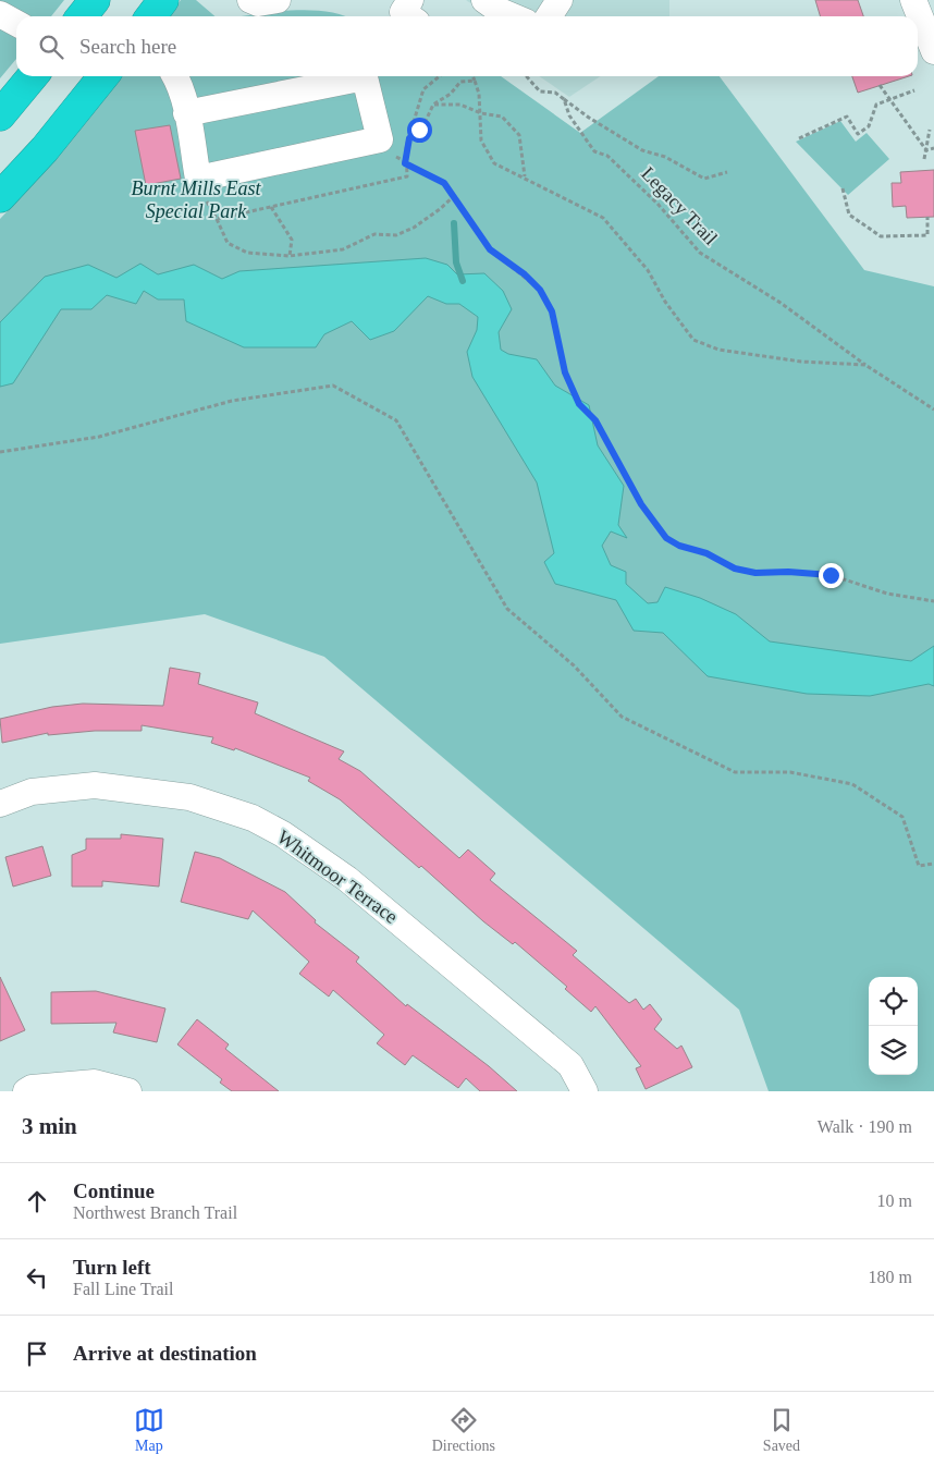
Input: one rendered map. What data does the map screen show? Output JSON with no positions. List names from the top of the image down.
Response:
{
  "streets": {
    "street": ["Whitmoor Terrace"],
    "path": ["Legacy Trail"]
  },
  "parks": ["Burnt Mills East Special Park"],
  "page": {
    "search": "Search here",
    "heading": ["3 min", "Walk · 190 m"],
    "list": [
      ["Continue", "Northwest Branch Trail", "10 m"],
      ["Turn left", "Fall Line Trail", "180 m"],
      "Arrive at destination"
    ],
    "nav": ["Map", "Directions", "Saved"]
  }
}
